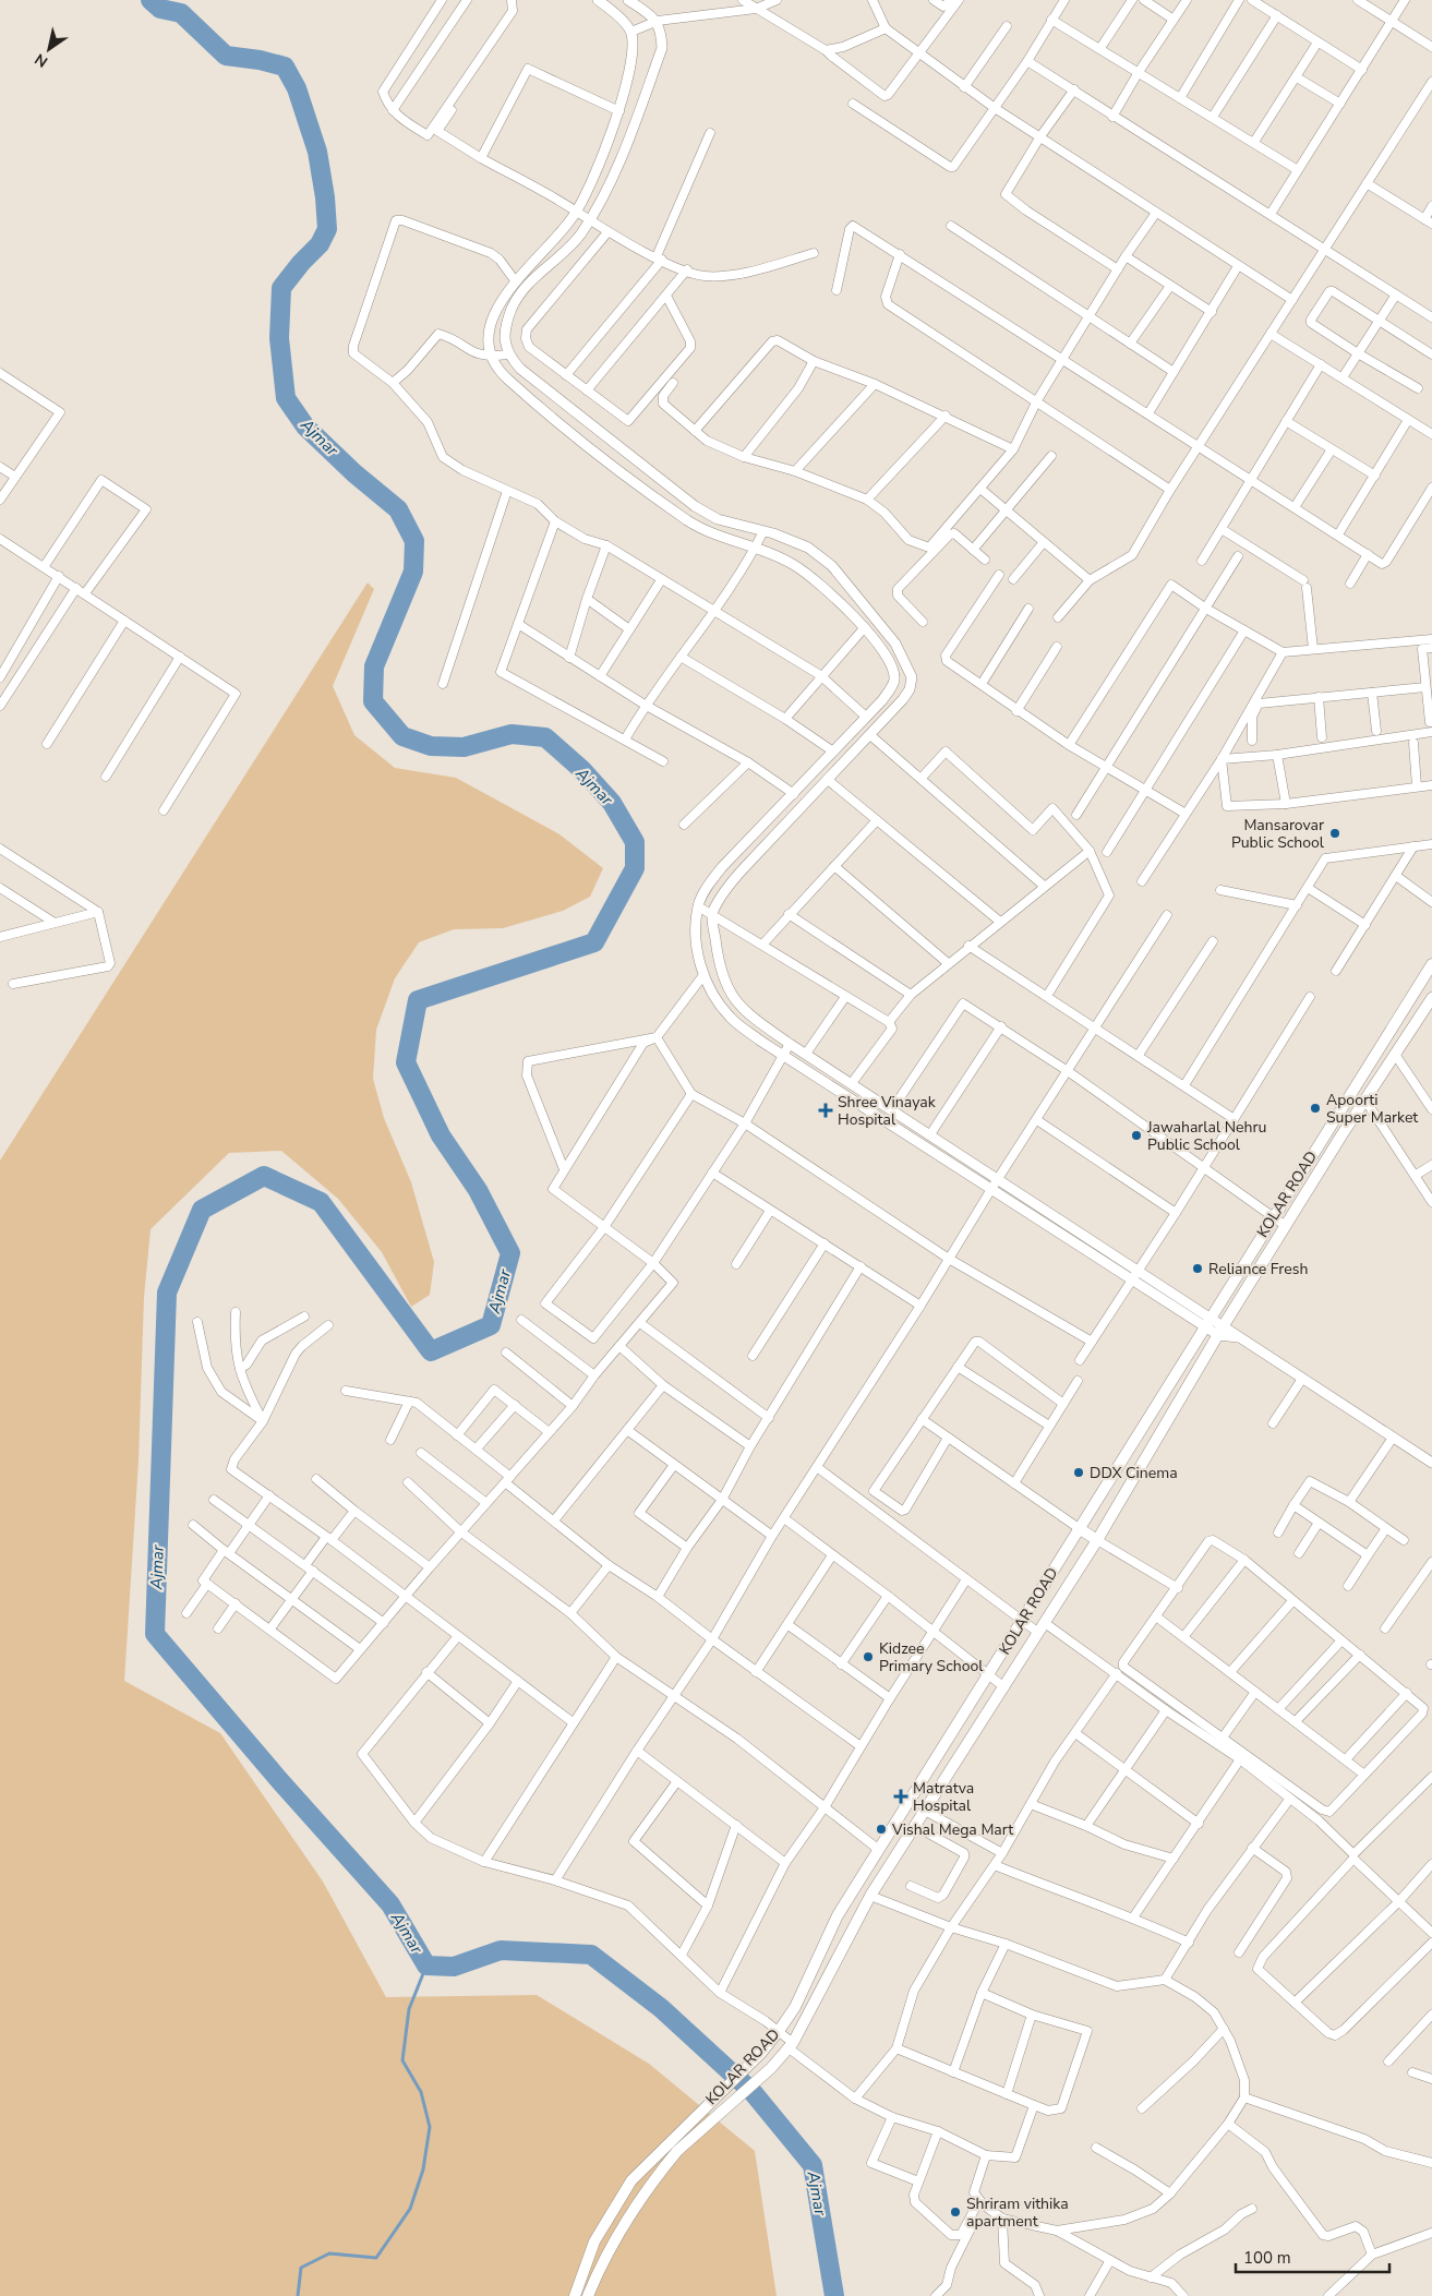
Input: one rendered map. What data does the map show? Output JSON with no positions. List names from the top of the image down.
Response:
{
  "streets": {
    "main road": ["KOLAR ROAD"]
  },
  "water": ["Ajmar"],
  "places": {
    "other": [
      "Mansarovar Public School",
      "Apoorti Super Market",
      "Jawaharlal Nehru Public School",
      "Reliance Fresh",
      "DDX Cinema",
      "Kidzee Primary School",
      "Vishal Mega Mart",
      "Shriram vithika apartment"
    ],
    "health": ["Shree Vinayak Hospital", "Matratva Hospital"]
  },
  "scale_bar": "100 m",
  "north": "bottom left"
}
